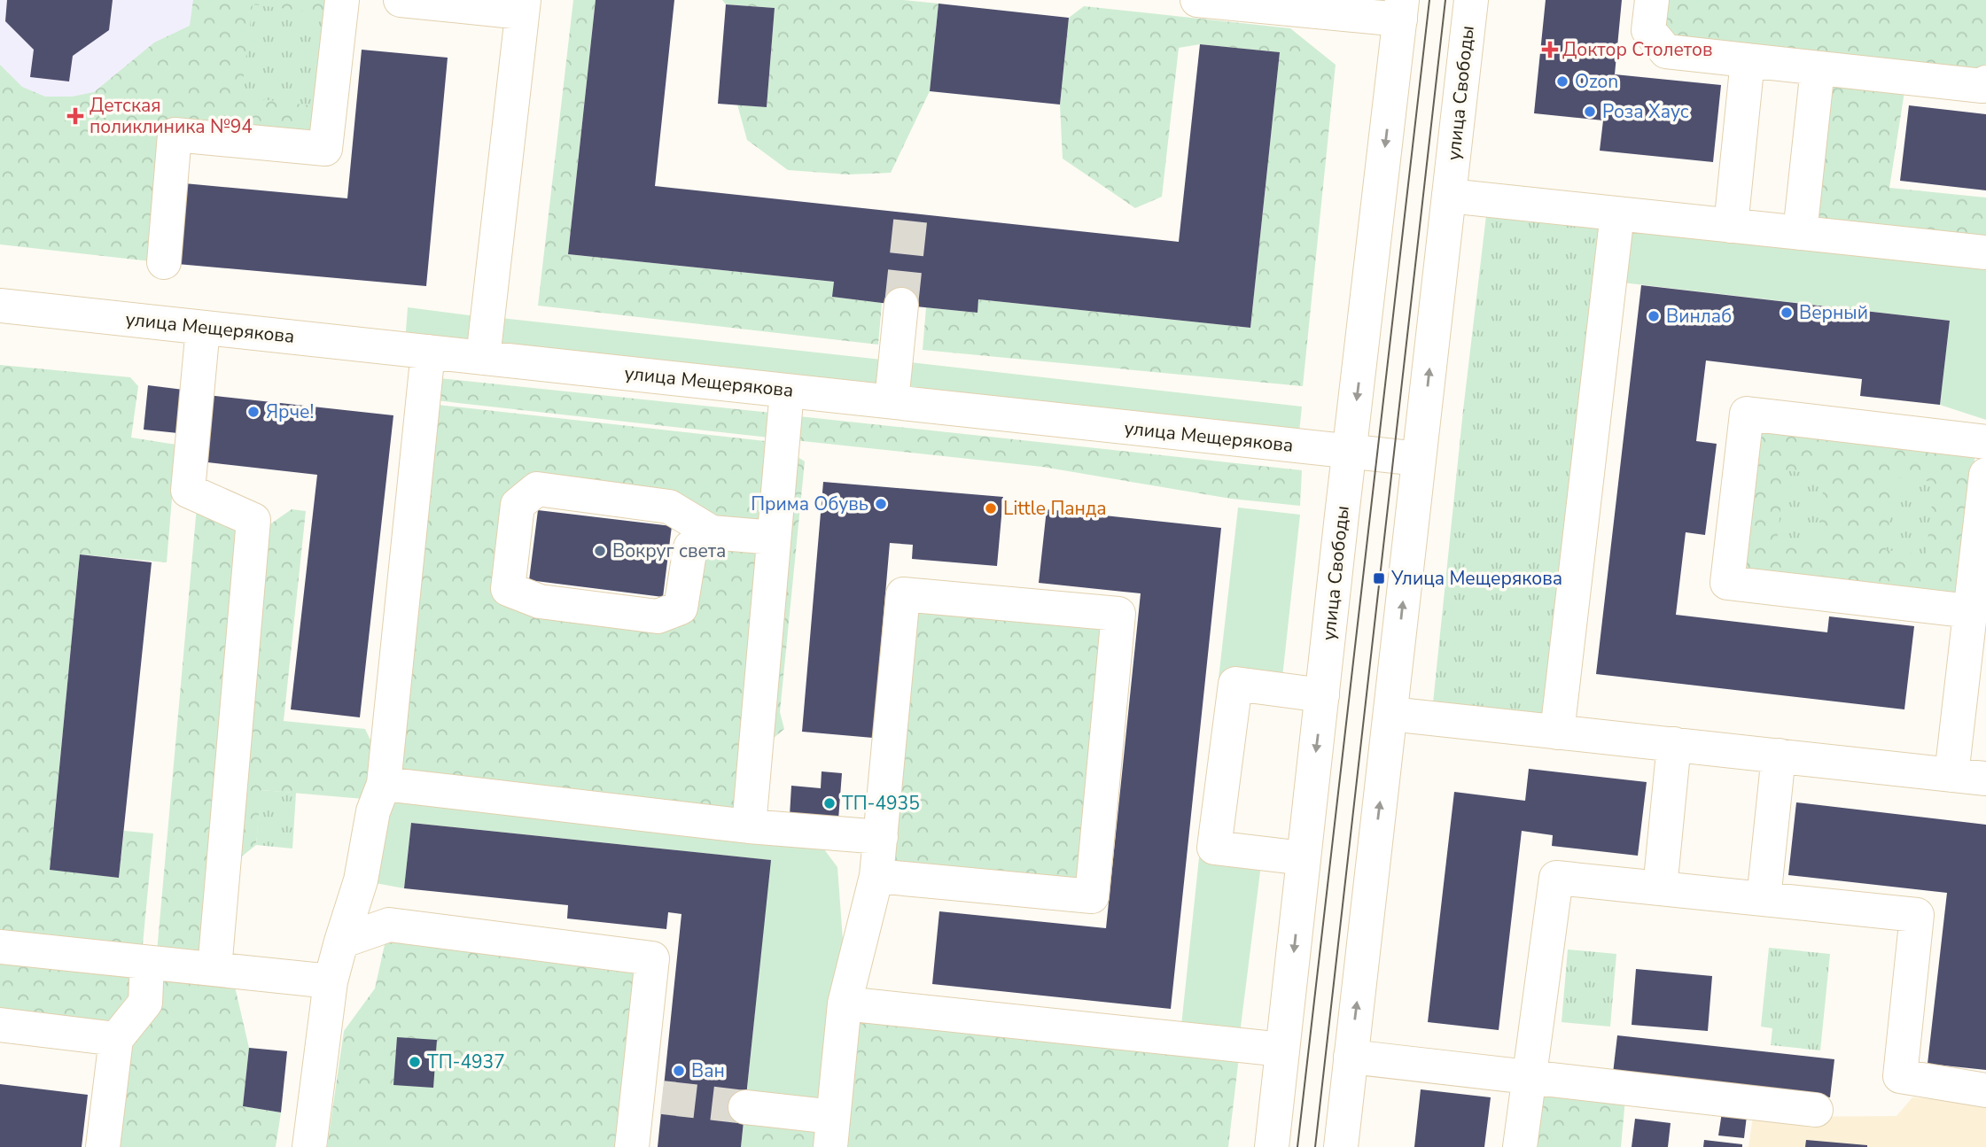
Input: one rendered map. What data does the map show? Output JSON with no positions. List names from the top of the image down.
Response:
{
  "streets": {
    "street": ["улица Свободы", "улица Мещерякова"]
  },
  "crossings": [
    ["улица Свободы", "улица Мещерякова"]
  ],
  "places": {
    "health": ["Доктор Столетов", "Детская поликлиника №94"],
    "other": [
      "Ozon",
      "Роза Хаус",
      "Верный",
      "Винлаб",
      "Ярче!",
      "Прима Обувь",
      "Little Панда",
      "Вокруг света",
      "ТП-4935",
      "ТП-4937",
      "Ван"
    ],
    "transit": ["Улица Мещерякова"]
  }
}
